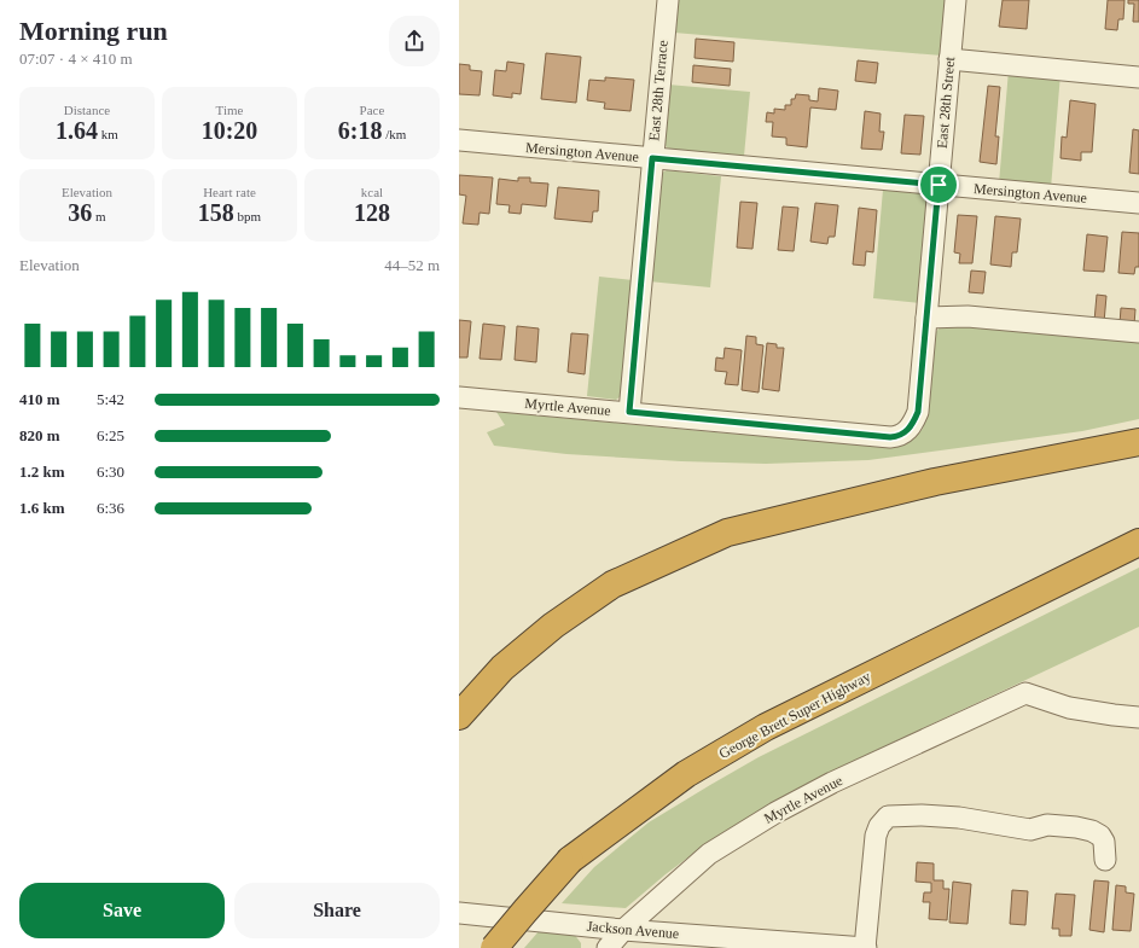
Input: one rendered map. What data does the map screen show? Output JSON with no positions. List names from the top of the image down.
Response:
{
  "streets": {
    "highway": ["George Brett Super Highway"],
    "street": [
      "East 28th Terrace",
      "East 28th Street",
      "Mersington Avenue",
      "Myrtle Avenue",
      "Jackson Avenue"
    ]
  },
  "crossings": [
    ["East 28th Terrace", "Mersington Avenue"],
    ["East 28th Terrace", "Myrtle Avenue"],
    ["East 28th Street", "Mersington Avenue"],
    ["East 28th Street", "Myrtle Avenue"],
    ["Myrtle Avenue", "Jackson Avenue"]
  ],
  "page": {
    "heading": ["Morning run", "07:07 · 4 × 410 m"],
    "stats": [
      ["Distance", "1.64 km"],
      ["Time", "10:20"],
      ["Pace", "6:18 /km"],
      ["Elevation", "36 m"],
      ["Heart rate", "158 bpm"],
      ["kcal", "128"]
    ],
    "chart": ["Elevation", "44–52 m"],
    "list": [
      {
        "name": "410 m",
        "note": "5:42"
      },
      {
        "name": "820 m",
        "note": "6:25"
      },
      {
        "name": "1.2 km",
        "note": "6:30"
      },
      {
        "name": "1.6 km",
        "note": "6:36"
      }
    ],
    "buttons": ["Save", "Share"]
  }
}
